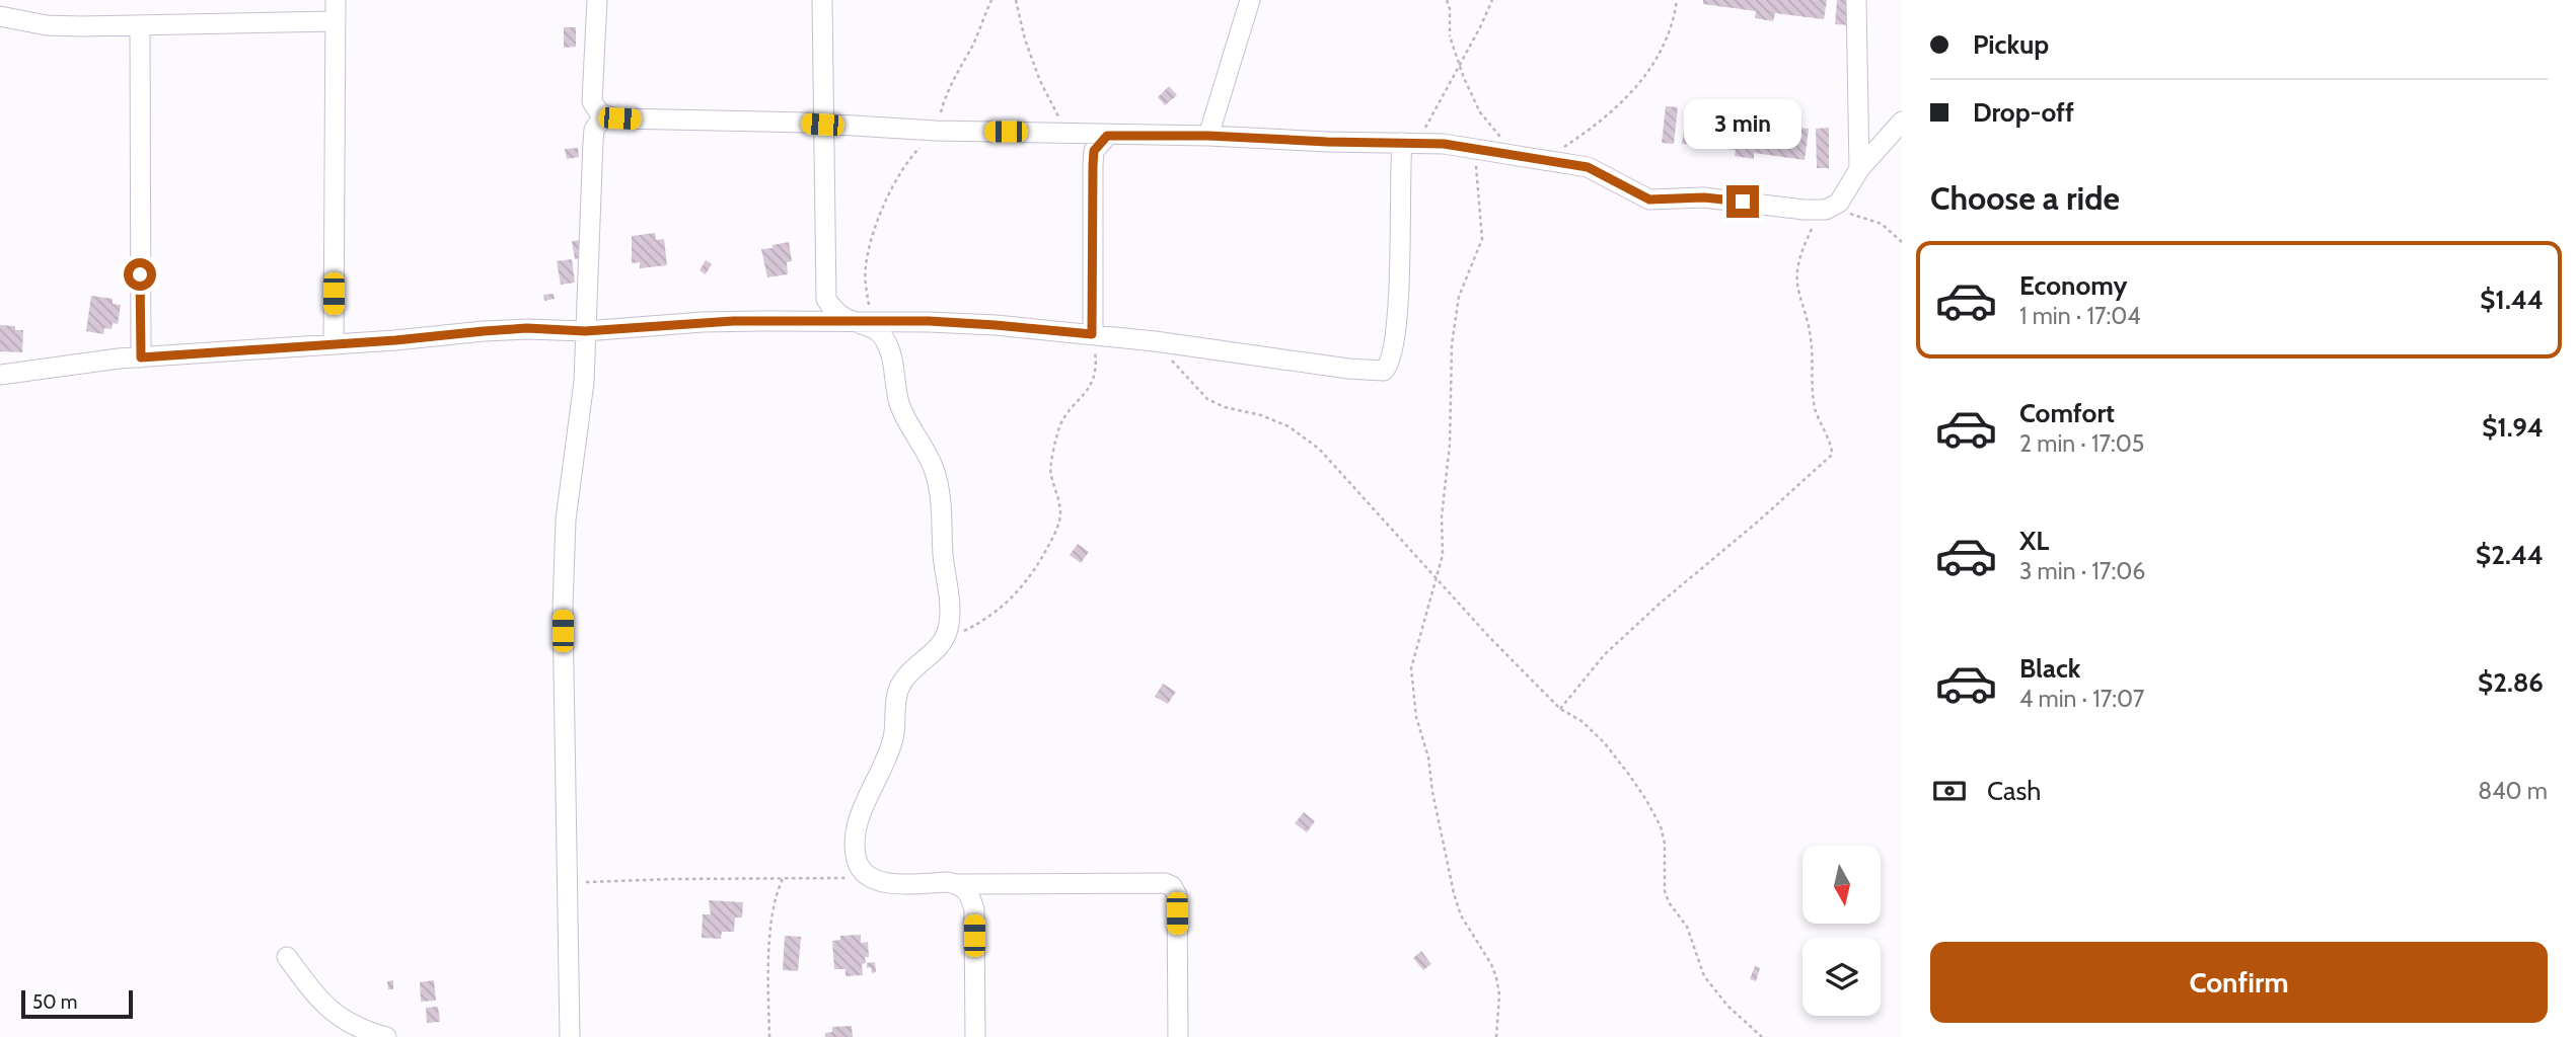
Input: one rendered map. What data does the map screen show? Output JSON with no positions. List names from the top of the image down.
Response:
{
  "scale_bar": "50 m",
  "north": "bottom",
  "page": {
    "banner": ["Pickup", "Drop-off"],
    "bubble": "3 min",
    "heading": "Choose a ride",
    "list": [
      {
        "name": "Economy",
        "note": "1 min · 17:04",
        "value": "$1.44"
      },
      {
        "name": "Comfort",
        "note": "2 min · 17:05",
        "value": "$1.94"
      },
      {
        "name": "XL",
        "note": "3 min · 17:06",
        "value": "$2.44"
      },
      {
        "name": "Black",
        "note": "4 min · 17:07",
        "value": "$2.86"
      }
    ],
    "pay": ["Cash", "840 m"],
    "buttons": "Confirm",
    "scale": "50 m"
  }
}
